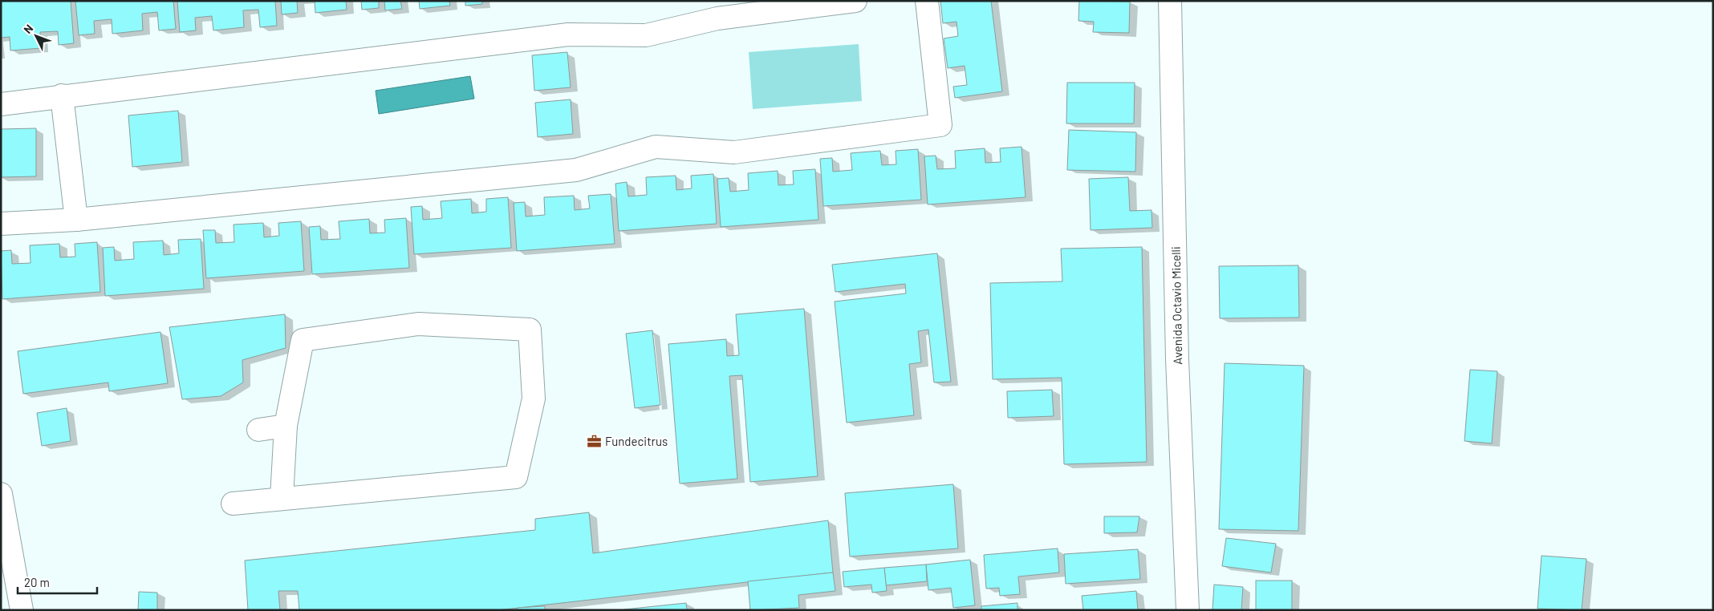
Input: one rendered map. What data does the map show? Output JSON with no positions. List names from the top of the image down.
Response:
{
  "streets": {
    "street": ["Avenida Octavio Micelli"]
  },
  "places": {
    "office": ["Fundecitrus"]
  },
  "scale_bar": "20 m",
  "north": "top left"
}
